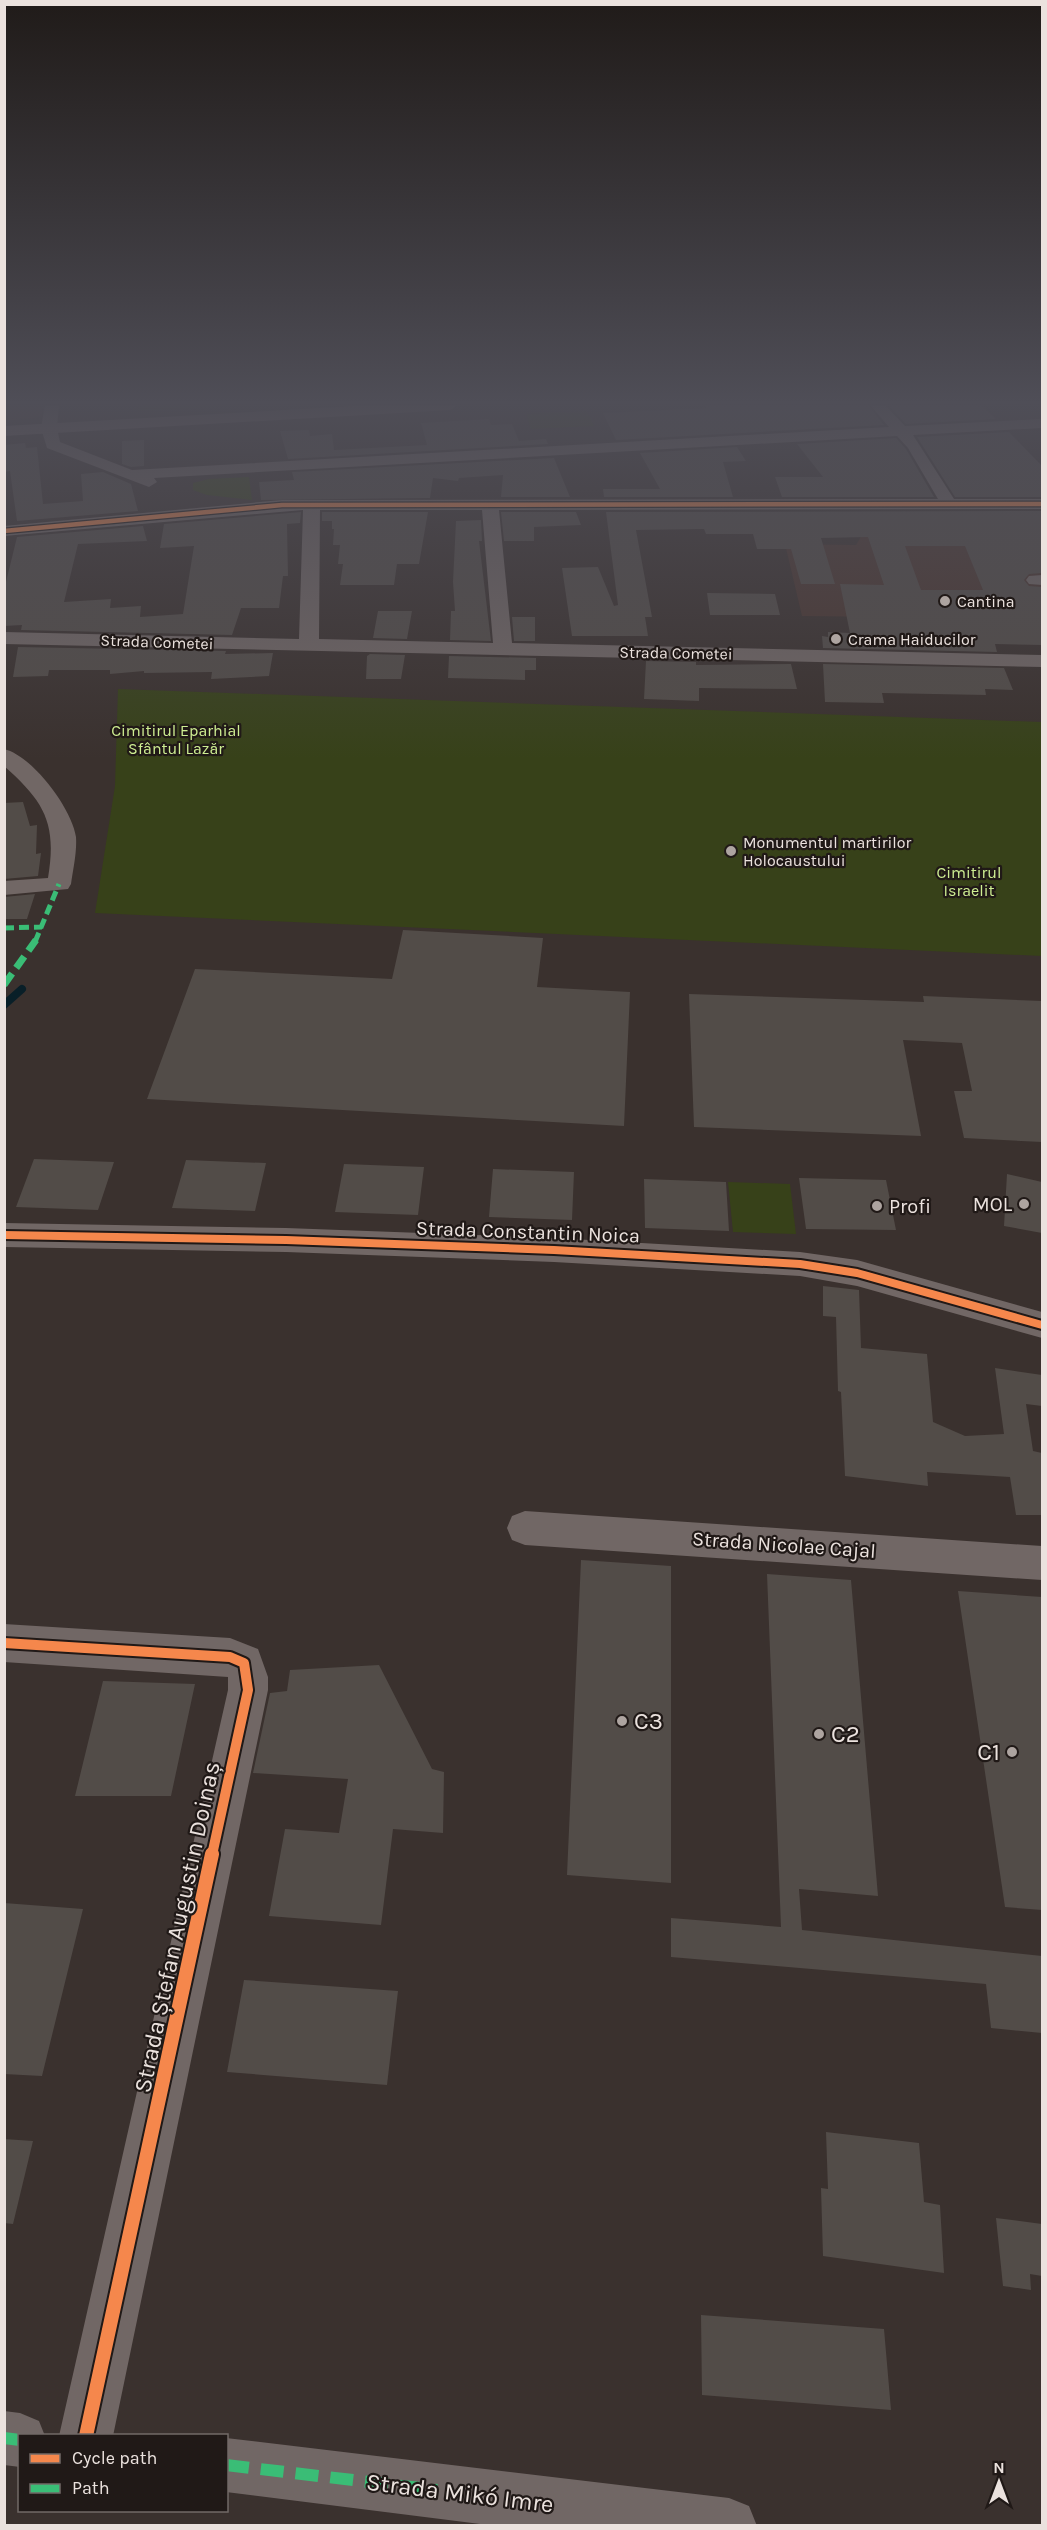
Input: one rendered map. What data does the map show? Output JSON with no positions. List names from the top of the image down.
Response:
{
  "streets": {
    "street": [
      "Strada Cometei",
      "Strada Constantin Noica",
      "Strada Nicolae Cajal",
      "Strada Ștefan Augustin Doinaș",
      "Strada Mikó Imre"
    ]
  },
  "parks": ["Cimitirul Eparhial Sfântul Lazăr", "Cimitirul Israelit"],
  "places": [
    "Cantina",
    "Crama Haiducilor",
    "Monumentul martirilor Holocaustului",
    "MOL",
    "Profi",
    "C3",
    "C2",
    "C1"
  ],
  "legend": ["Cycle path", "Path"],
  "north": "top"
}
